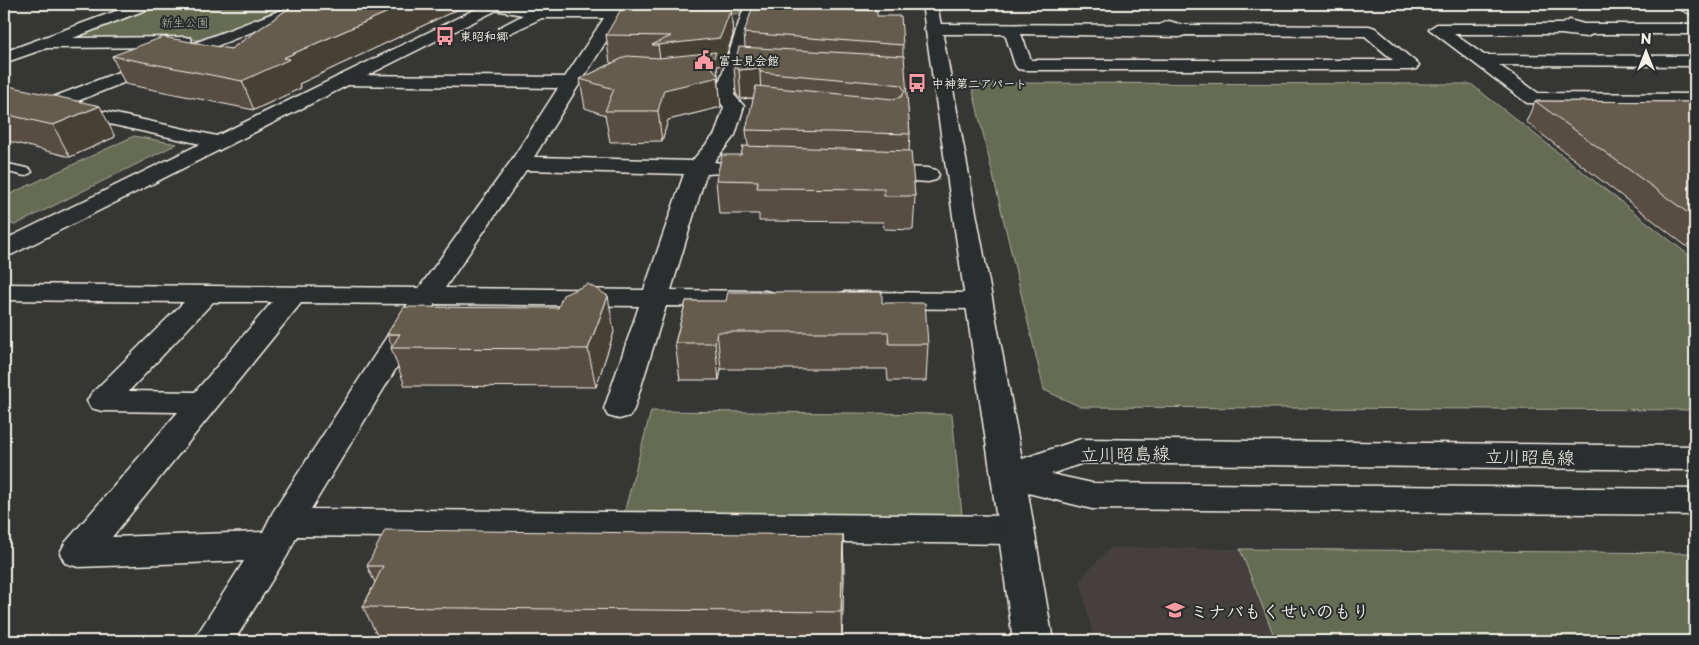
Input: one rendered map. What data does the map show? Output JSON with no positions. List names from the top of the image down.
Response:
{
  "streets": {
    "street": ["立川昭島線"]
  },
  "parks": ["新生公園"],
  "places": {
    "bus stop": ["東昭和郷", "中神第二アパート"],
    "public building": ["富士見会館"],
    "school or university": ["ミナバもくせいのもり"]
  },
  "north": "top"
}
